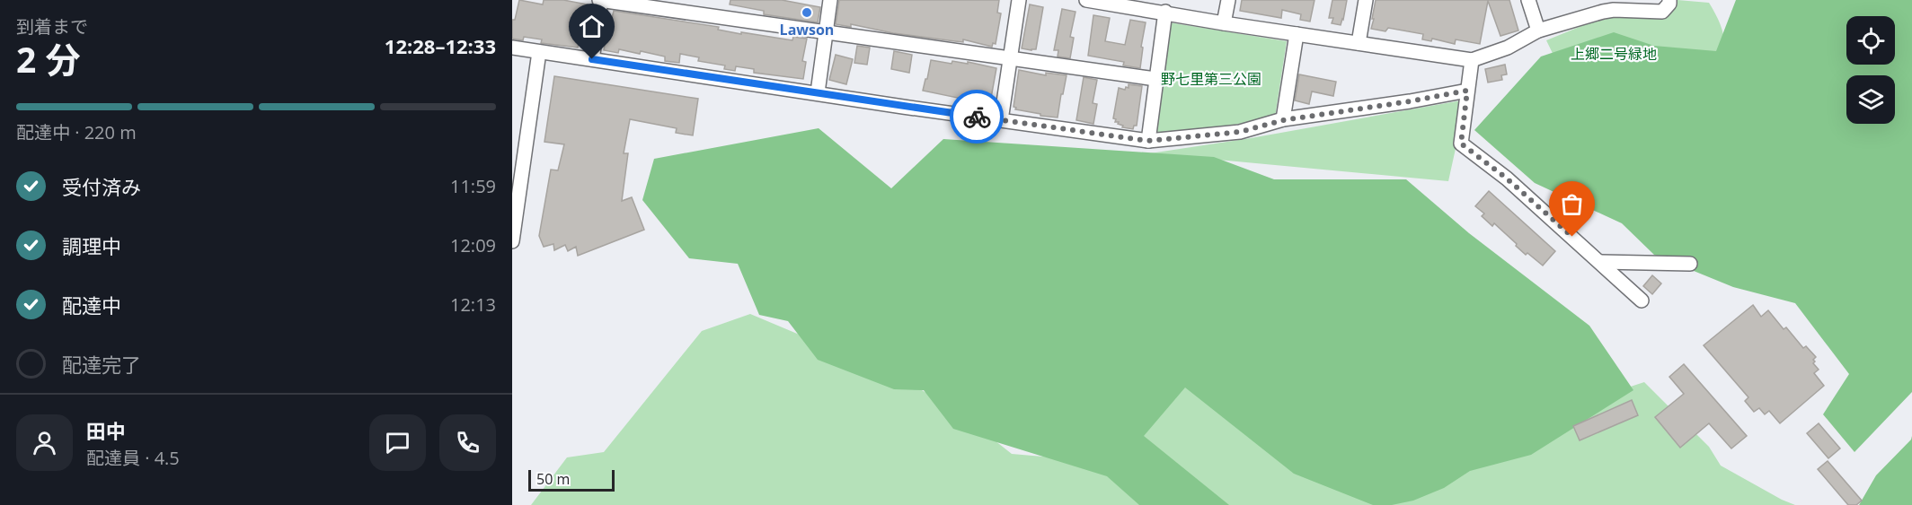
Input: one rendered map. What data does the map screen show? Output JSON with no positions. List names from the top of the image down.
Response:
{
  "parks": ["上郷二号緑地", "野七里第三公園"],
  "places": ["Lawson"],
  "scale_bar": "50 m",
  "page": {
    "heading": ["2 分", "到着まで", "12:28–12:33"],
    "panel": ["田中", "配達員 · 4.5"],
    "bar": "配達中 · 220 m",
    "list": [
      ["受付済み", "11:59"],
      ["調理中", "12:09"],
      ["配達中", "12:13"],
      "配達完了"
    ],
    "scale": "50 m"
  }
}
